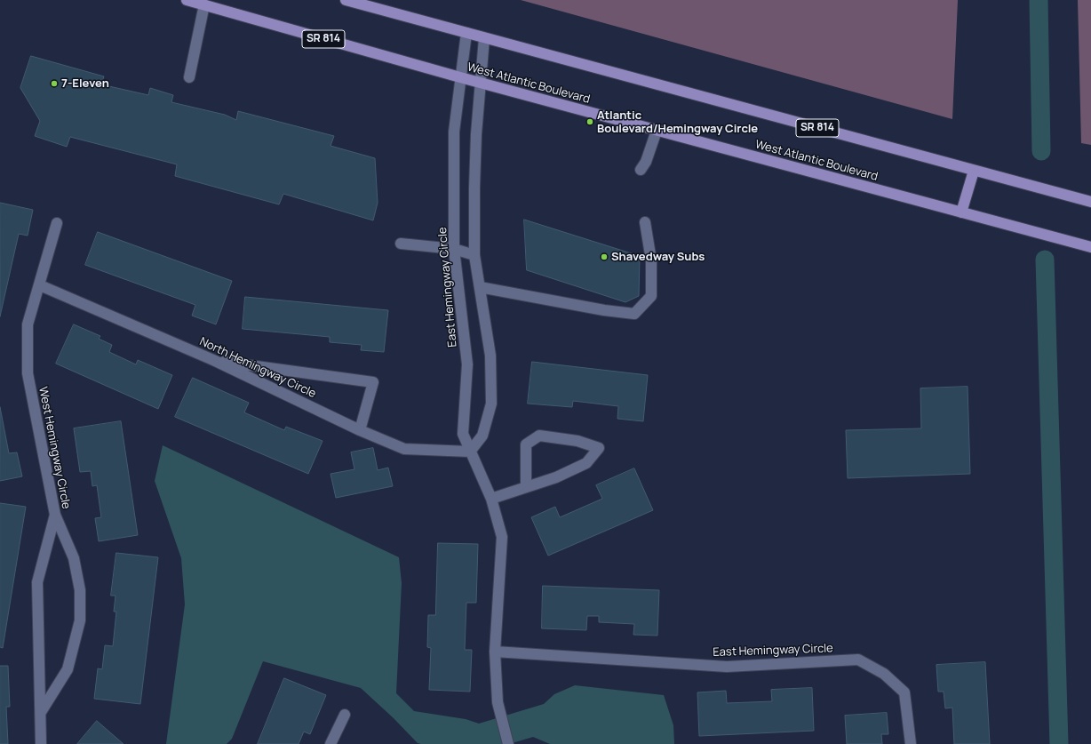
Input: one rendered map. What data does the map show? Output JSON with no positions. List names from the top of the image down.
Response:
{
  "streets": {
    "main road": ["SR 814", "West Atlantic Boulevard"],
    "street": ["East Hemingway Circle", "North Hemingway Circle", "West Hemingway Circle"]
  },
  "crossings": [
    ["SR 814", "East Hemingway Circle"],
    ["West Atlantic Boulevard", "East Hemingway Circle"],
    ["East Hemingway Circle", "North Hemingway Circle"],
    ["North Hemingway Circle", "West Hemingway Circle"]
  ],
  "places": ["7-Eleven", "Atlantic Boulevard/Hemingway Circle", "Shavedway Subs"]
}
